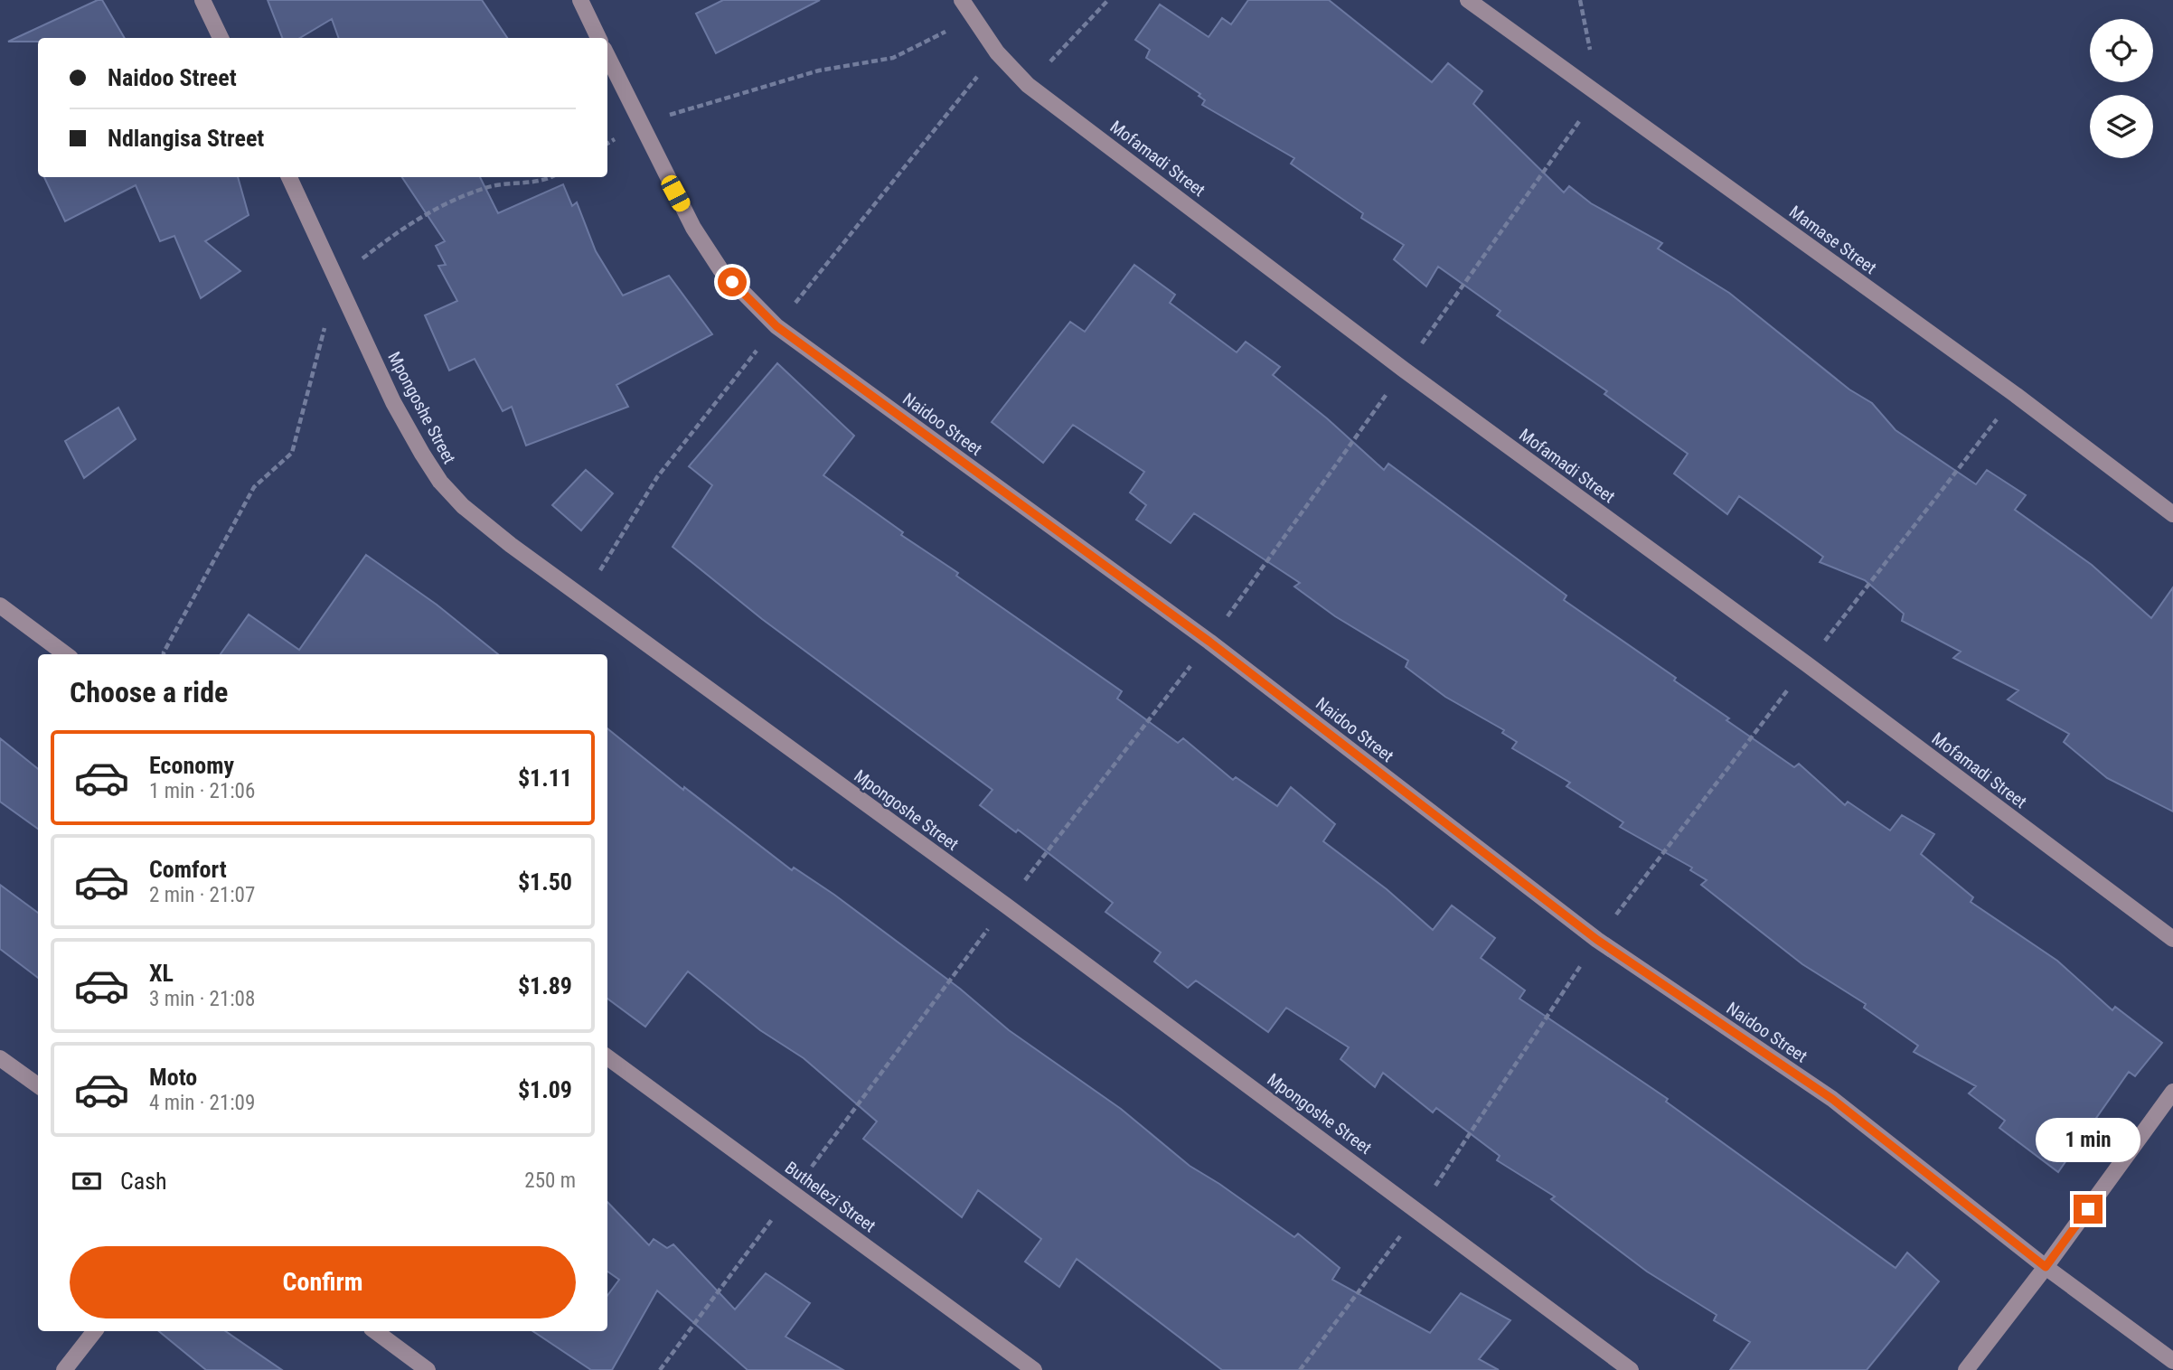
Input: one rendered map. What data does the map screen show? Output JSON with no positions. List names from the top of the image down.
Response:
{
  "streets": {
    "street": [
      "Mofamadi Street",
      "Mamase Street",
      "Mpongoshe Street",
      "Naidoo Street",
      "Buthelezi Street"
    ]
  },
  "page": {
    "banner": ["Naidoo Street", "Ndlangisa Street"],
    "heading": "Choose a ride",
    "list": [
      {
        "name": "Economy",
        "note": "1 min · 21:06",
        "value": "$1.11"
      },
      {
        "name": "Comfort",
        "note": "2 min · 21:07",
        "value": "$1.50"
      },
      {
        "name": "XL",
        "note": "3 min · 21:08",
        "value": "$1.89"
      },
      {
        "name": "Moto",
        "note": "4 min · 21:09",
        "value": "$1.09"
      }
    ],
    "bubble": "1 min",
    "pay": ["Cash", "250 m"],
    "buttons": "Confirm"
  }
}
